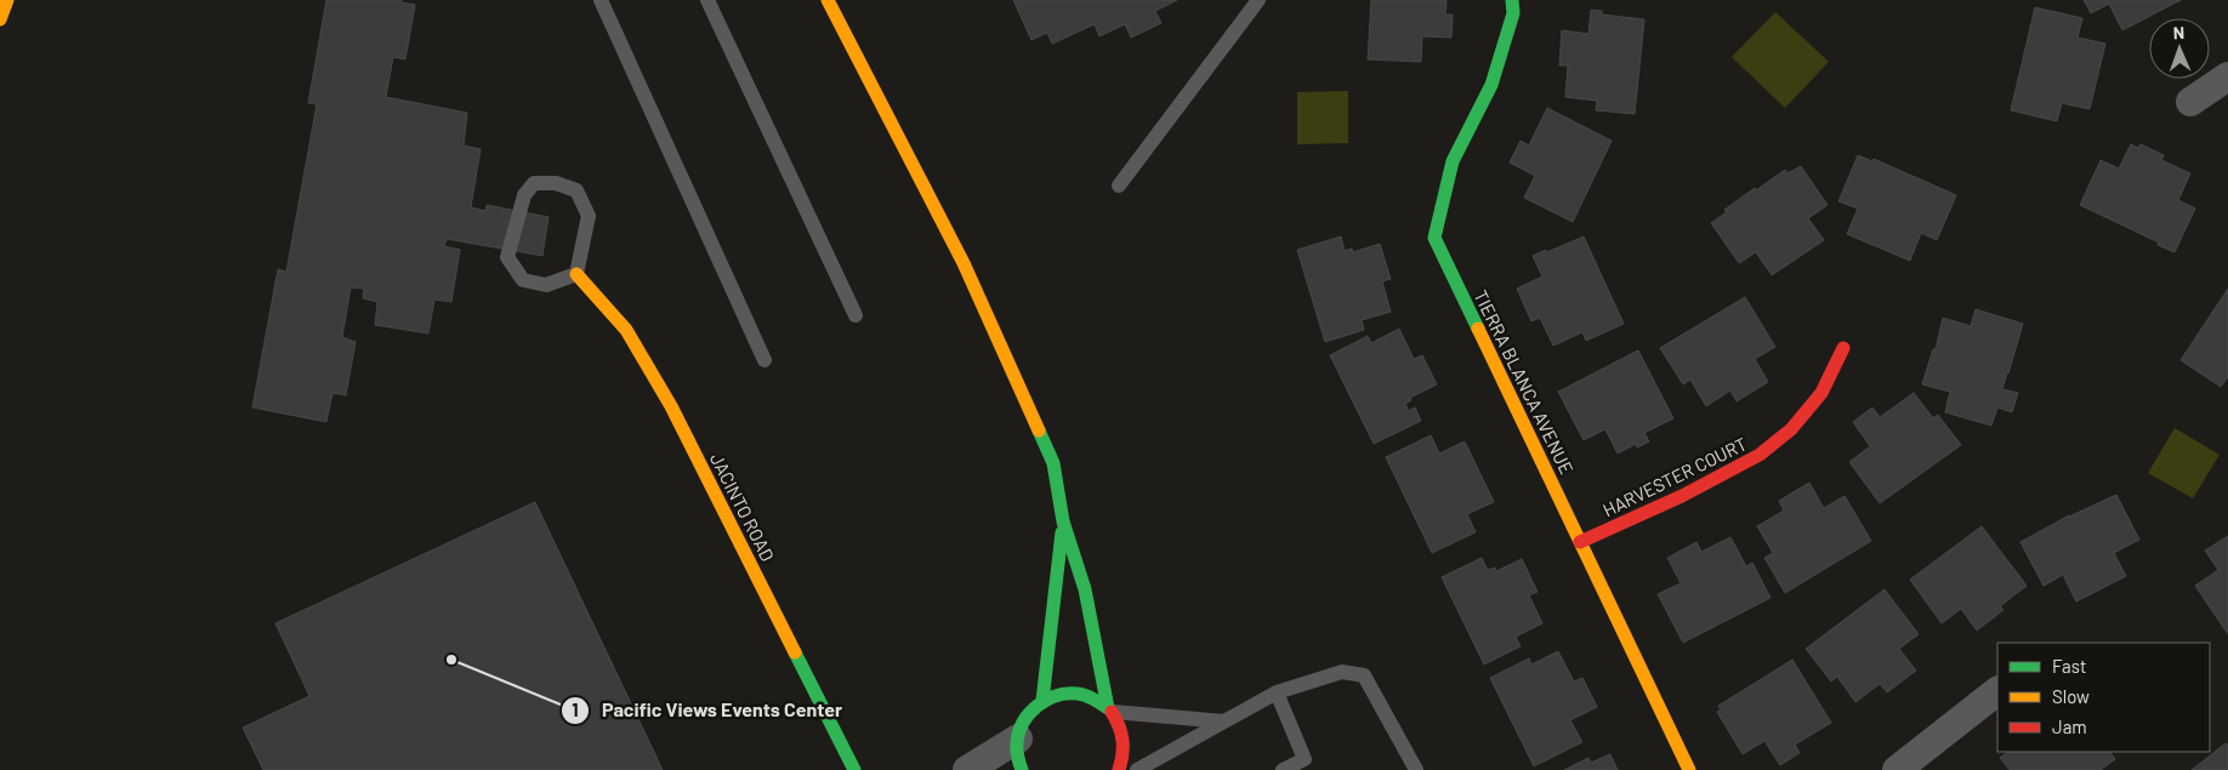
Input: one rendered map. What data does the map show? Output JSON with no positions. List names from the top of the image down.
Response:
{
  "streets": {
    "street": ["TIERRA BLANCA AVENUE", "HARVESTER COURT", "JACINTO ROAD"]
  },
  "crossings": [
    ["TIERRA BLANCA AVENUE", "HARVESTER COURT"]
  ],
  "places": ["Pacific Views Events Center"],
  "legend": ["Fast", "Slow", "Jam"],
  "north": "top"
}
